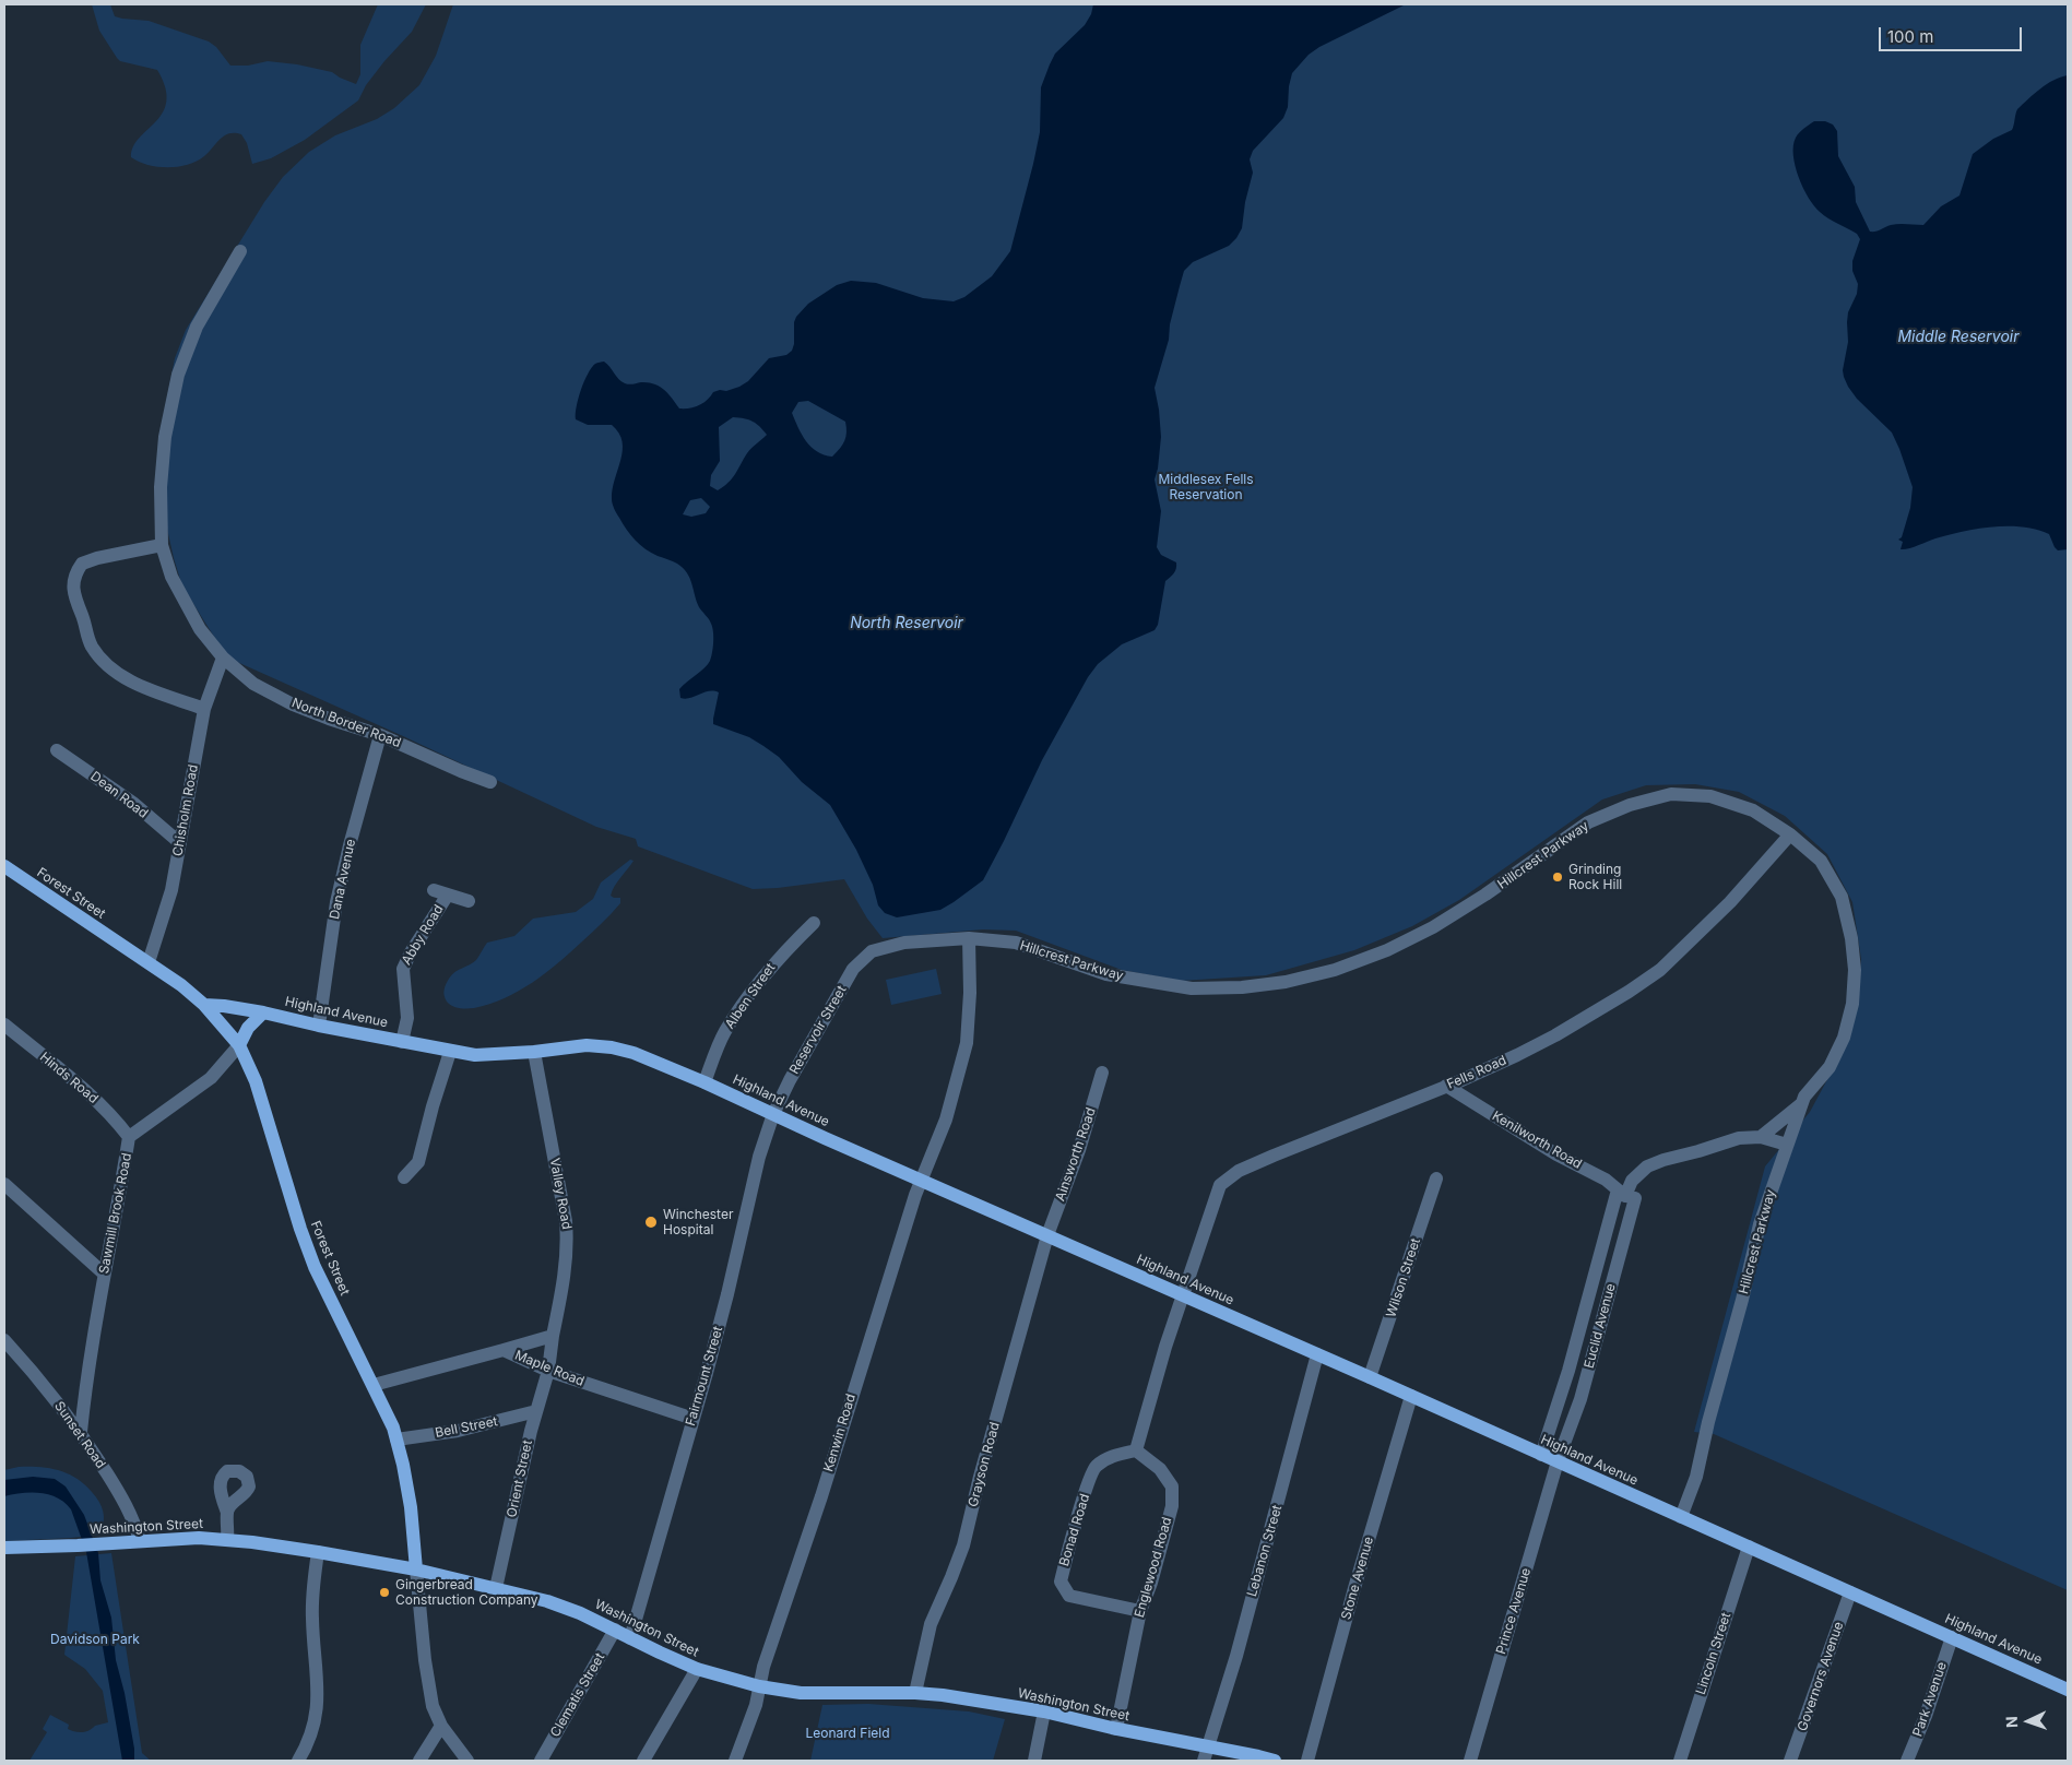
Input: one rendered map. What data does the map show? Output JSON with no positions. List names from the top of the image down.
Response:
{
  "streets": {
    "main road": ["Forest Street", "Highland Avenue", "Washington Street"],
    "street": [
      "North Border Road",
      "Dean Road",
      "Chisholm Road",
      "Hillcrest Parkway",
      "Dana Avenue",
      "Abby Road",
      "Alben Street",
      "Reservoir Street",
      "Fells Road",
      "Hinds Road",
      "Kenilworth Road",
      "Ainsworth Road",
      "Valley Road",
      "Sawmill Brook Road",
      "Wilson Street",
      "Euclid Avenue",
      "Maple Road",
      "Fairmount Street",
      "Bell Street",
      "Kenwin Road",
      "Sunset Road",
      "Grayson Road",
      "Orient Street",
      "Bonad Road",
      "Lebanon Street",
      "Englewood Road",
      "Stone Avenue",
      "Prince Avenue",
      "Lincoln Street",
      "Governors Avenue",
      "Clematis Street",
      "Park Avenue"
    ]
  },
  "crossings": [
    ["North Border Road", "Chisholm Road"],
    ["North Border Road", "Dana Avenue"],
    ["Dean Road", "Chisholm Road"],
    ["Chisholm Road", "Forest Street"],
    ["Hillcrest Parkway", "Highland Avenue"],
    ["Hillcrest Parkway", "Reservoir Street"],
    ["Hillcrest Parkway", "Fells Road"],
    ["Hillcrest Parkway", "Euclid Avenue"],
    ["Hillcrest Parkway", "Kenwin Road"],
    ["Dana Avenue", "Highland Avenue"],
    ["Forest Street", "Highland Avenue"],
    ["Forest Street", "Sawmill Brook Road"],
    ["Forest Street", "Maple Road"],
    ["Forest Street", "Bell Street"],
    ["Forest Street", "Washington Street"],
    ["Abby Road", "Highland Avenue"],
    ["Alben Street", "Highland Avenue"],
    ["Highland Avenue", "Reservoir Street"],
    ["Highland Avenue", "Fells Road"],
    ["Highland Avenue", "Ainsworth Road"],
    ["Highland Avenue", "Valley Road"],
    ["Highland Avenue", "Wilson Street"],
    ["Highland Avenue", "Euclid Avenue"],
    ["Highland Avenue", "Fairmount Street"],
    ["Highland Avenue", "Kenwin Road"],
    ["Highland Avenue", "Grayson Road"],
    ["Highland Avenue", "Lebanon Street"],
    ["Highland Avenue", "Stone Avenue"],
    ["Highland Avenue", "Prince Avenue"],
    ["Highland Avenue", "Lincoln Street"],
    ["Highland Avenue", "Governors Avenue"],
    ["Highland Avenue", "Park Avenue"],
    ["Reservoir Street", "Fairmount Street"],
    ["Fells Road", "Kenilworth Road"],
    ["Hinds Road", "Sawmill Brook Road"],
    ["Kenilworth Road", "Euclid Avenue"],
    ["Ainsworth Road", "Grayson Road"],
    ["Valley Road", "Maple Road"],
    ["Valley Road", "Orient Street"],
    ["Sawmill Brook Road", "Sunset Road"],
    ["Euclid Avenue", "Prince Avenue"],
    ["Maple Road", "Fairmount Street"],
    ["Maple Road", "Orient Street"],
    ["Fairmount Street", "Washington Street"],
    ["Bell Street", "Orient Street"],
    ["Kenwin Road", "Washington Street"],
    ["Sunset Road", "Washington Street"],
    ["Grayson Road", "Washington Street"],
    ["Orient Street", "Washington Street"],
    ["Washington Street", "Lebanon Street"],
    ["Washington Street", "Englewood Road"],
    ["Washington Street", "Clematis Street"],
    ["Bonad Road", "Englewood Road"]
  ],
  "water": ["Middle Reservoir", "North Reservoir"],
  "parks": ["Middlesex Fells Reservation", "Davidson Park", "Leonard Field"],
  "places": ["Grinding Rock Hill", "Winchester Hospital", "Gingerbread Construction Company"],
  "scale_bar": "100 m",
  "north": "left"
}
